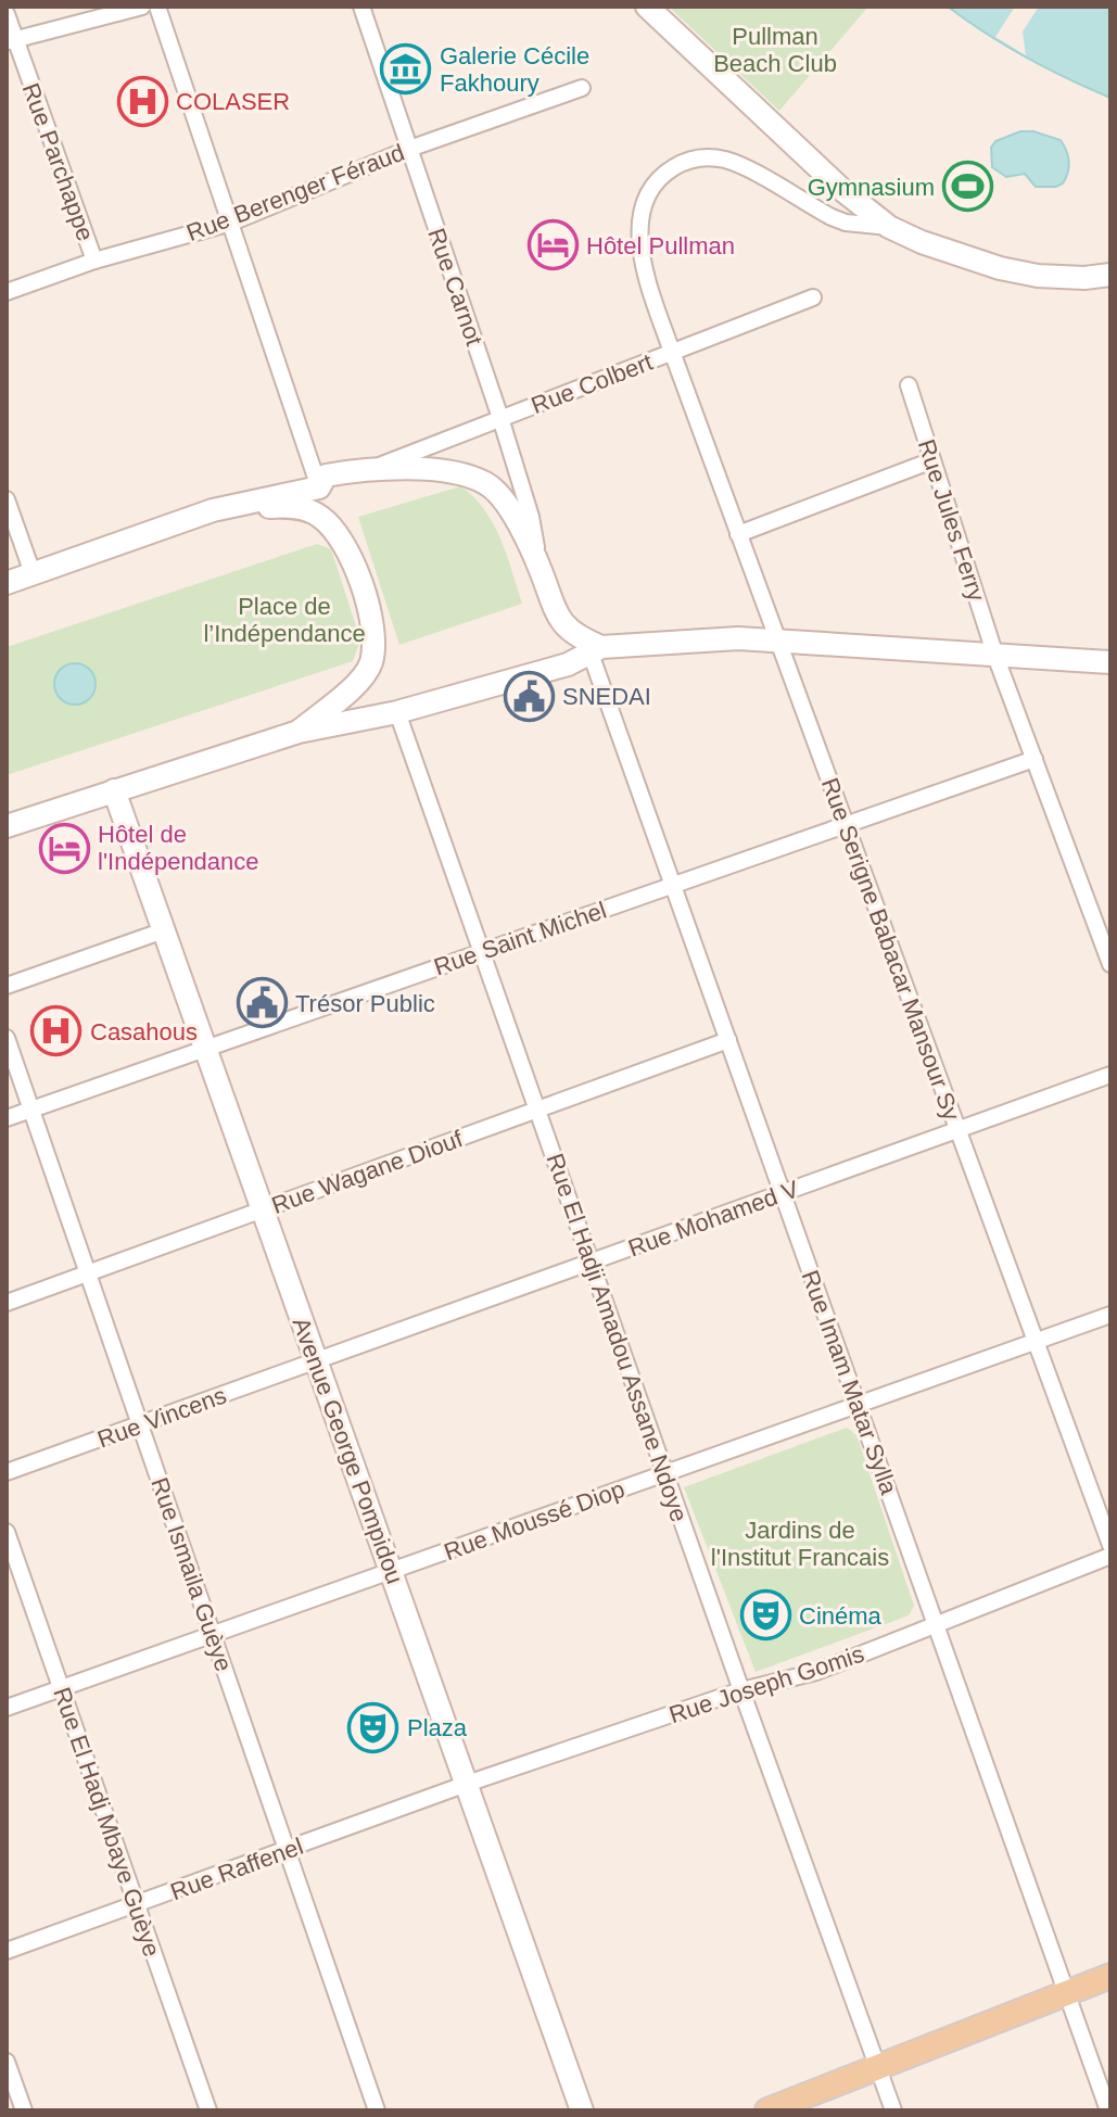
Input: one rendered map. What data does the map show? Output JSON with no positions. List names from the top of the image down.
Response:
{
  "streets": {
    "street": [
      "Rue Parchappe",
      "Rue Berenger Féraud",
      "Rue Carnot",
      "Rue Colbert",
      "Rue Jules Ferry",
      "Rue Saint Michel",
      "Rue Serigne Babacar Mansour Sy",
      "Rue Wagane Diouf",
      "Rue Mohamed V",
      "Rue El Hadji Amadou Assane Ndoye",
      "Rue Imam Matar Sylla",
      "Rue Vincens",
      "Avenue George Pompidou",
      "Rue Moussé Diop",
      "Rue Ismaila Guèye",
      "Rue Joseph Gomis",
      "Rue El Hadj Mbaye Guèye",
      "Rue Raffenel"
    ]
  },
  "crossings": [
    ["Rue Parchappe", "Rue Berenger Féraud"],
    ["Rue Berenger Féraud", "Rue Carnot"],
    ["Rue Carnot", "Rue Colbert"],
    ["Rue Colbert", "Rue Serigne Babacar Mansour Sy"],
    ["Rue Jules Ferry", "Rue Saint Michel"],
    ["Rue Saint Michel", "Rue Serigne Babacar Mansour Sy"],
    ["Rue Saint Michel", "Rue El Hadji Amadou Assane Ndoye"],
    ["Rue Saint Michel", "Rue Imam Matar Sylla"],
    ["Rue Saint Michel", "Avenue George Pompidou"],
    ["Rue Saint Michel", "Rue Ismaila Guèye"],
    ["Rue Serigne Babacar Mansour Sy", "Rue Mohamed V"],
    ["Rue Serigne Babacar Mansour Sy", "Rue Moussé Diop"],
    ["Rue Wagane Diouf", "Rue El Hadji Amadou Assane Ndoye"],
    ["Rue Wagane Diouf", "Rue Imam Matar Sylla"],
    ["Rue Wagane Diouf", "Avenue George Pompidou"],
    ["Rue Wagane Diouf", "Rue Ismaila Guèye"],
    ["Rue Mohamed V", "Rue El Hadji Amadou Assane Ndoye"],
    ["Rue Mohamed V", "Rue Imam Matar Sylla"],
    ["Rue Mohamed V", "Rue Vincens"],
    ["Rue Mohamed V", "Avenue George Pompidou"],
    ["Rue El Hadji Amadou Assane Ndoye", "Rue Moussé Diop"],
    ["Rue El Hadji Amadou Assane Ndoye", "Rue Joseph Gomis"],
    ["Rue Imam Matar Sylla", "Rue Moussé Diop"],
    ["Rue Imam Matar Sylla", "Rue Joseph Gomis"],
    ["Rue Vincens", "Avenue George Pompidou"],
    ["Rue Vincens", "Rue Ismaila Guèye"],
    ["Avenue George Pompidou", "Rue Moussé Diop"],
    ["Avenue George Pompidou", "Rue Joseph Gomis"],
    ["Avenue George Pompidou", "Rue Raffenel"],
    ["Rue Moussé Diop", "Rue Ismaila Guèye"],
    ["Rue Moussé Diop", "Rue El Hadj Mbaye Guèye"],
    ["Rue Ismaila Guèye", "Rue Raffenel"],
    ["Rue Joseph Gomis", "Rue Raffenel"],
    ["Rue El Hadj Mbaye Guèye", "Rue Raffenel"]
  ],
  "parks": ["Pullman Beach Club", "Place de l’Indépendance", "Jardins de l'Institut Francais"],
  "places": {
    "museum": ["Galerie Cécile Fakhoury"],
    "hospital": ["COLASER", "Casahous"],
    "sports": ["Gymnasium"],
    "hotel": ["Hôtel Pullman", "Hôtel de l'Indépendance"],
    "public building": ["SNEDAI", "Trésor Public"],
    "theatre": ["Cinéma", "Plaza"]
  }
}
